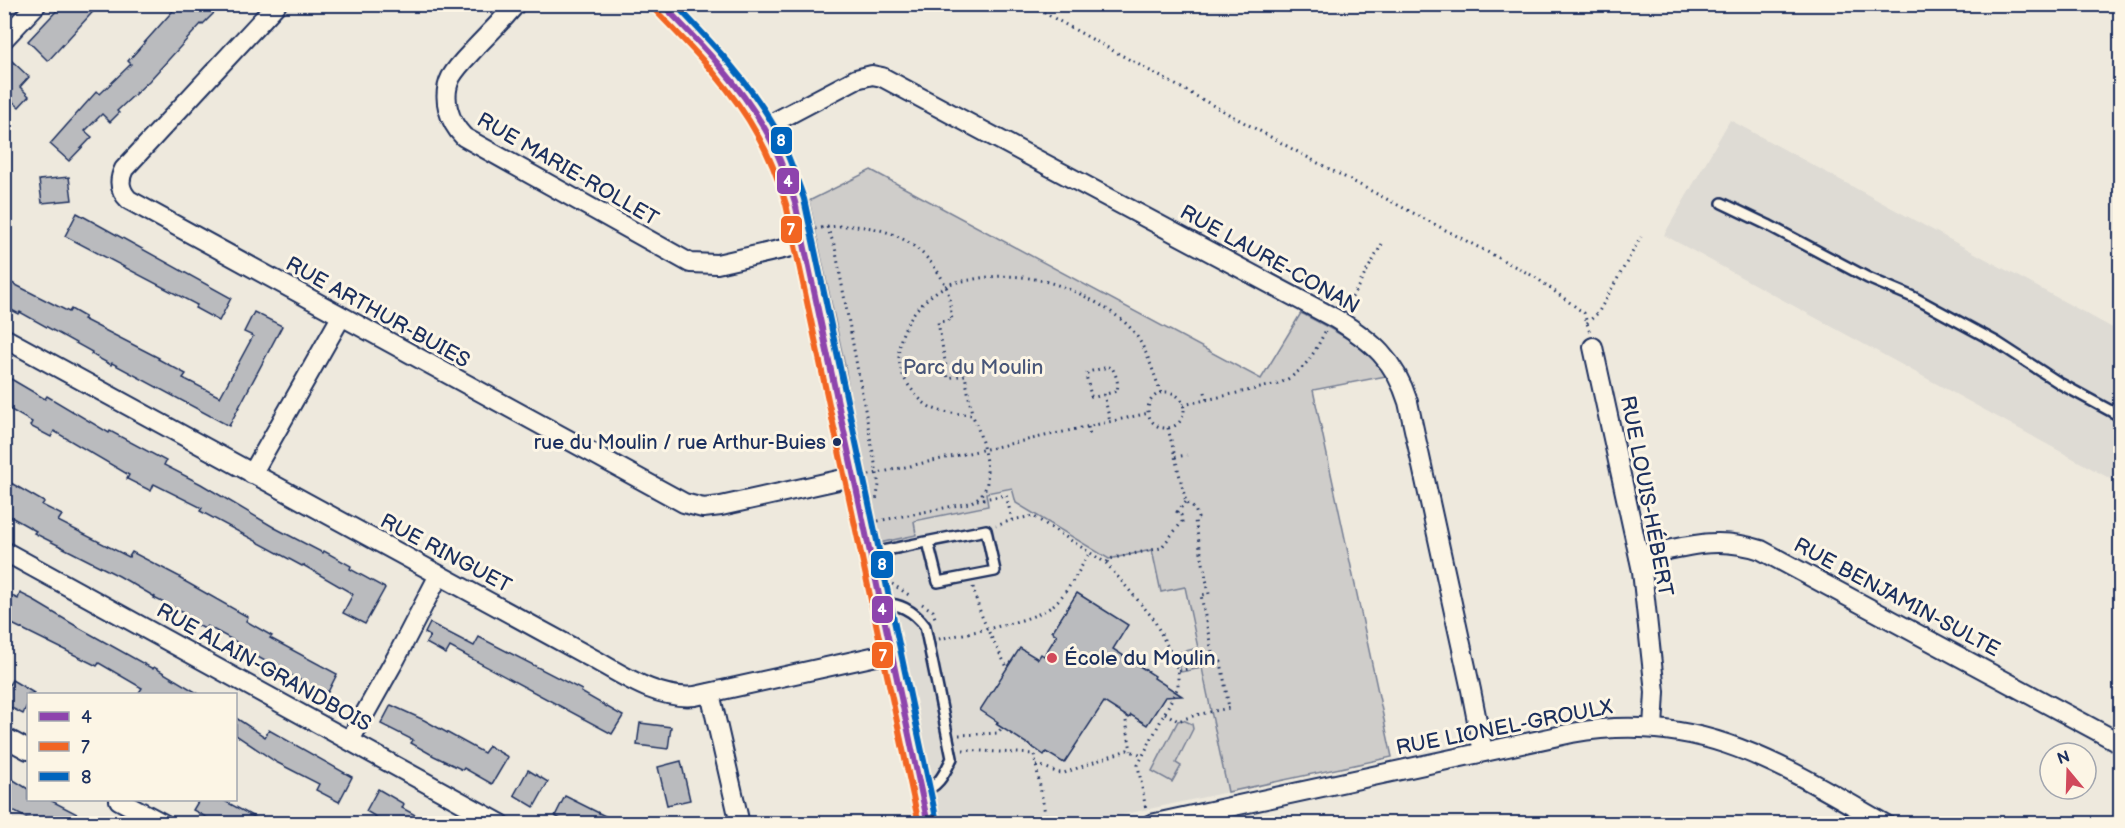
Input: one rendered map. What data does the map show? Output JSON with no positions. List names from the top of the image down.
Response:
{
  "streets": {
    "street": [
      "RUE MARIE-ROLLET",
      "RUE LAURE-CONAN",
      "RUE ARTHUR-BUIES",
      "RUE LOUIS-HÉBERT",
      "RUE RINGUET",
      "RUE BENJAMIN-SULTE",
      "RUE ALAIN-GRANDBOIS",
      "RUE LIONEL-GROULX"
    ]
  },
  "crossings": [
    ["RUE LAURE-CONAN", "RUE LIONEL-GROULX"],
    ["RUE LOUIS-HÉBERT", "RUE BENJAMIN-SULTE"],
    ["RUE LOUIS-HÉBERT", "RUE LIONEL-GROULX"]
  ],
  "parks": ["Parc du Moulin"],
  "places": ["rue du Moulin / rue Arthur-Buies", "École du Moulin"],
  "lines": ["transit line 4", "transit line 8", "transit line 7"],
  "legend": ["4", "7", "8"],
  "north": "top"
}
